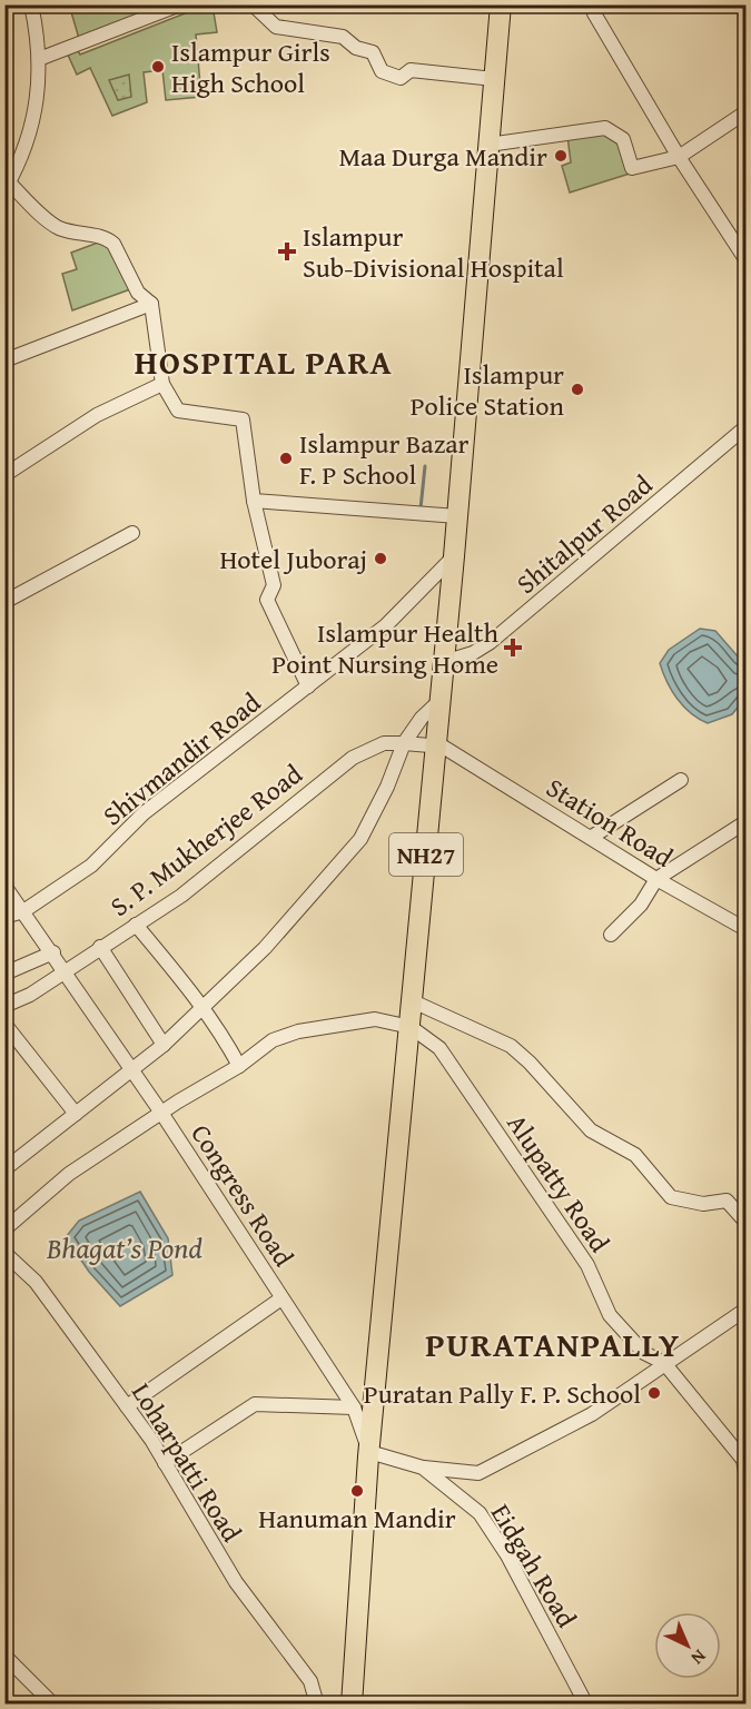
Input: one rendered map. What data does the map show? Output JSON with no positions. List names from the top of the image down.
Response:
{
  "streets": {
    "main road": ["NH27"],
    "street": [
      "Shitalpur Road",
      "Shivmandir Road",
      "Station Road",
      "S. P. Mukherjee Road",
      "Alupatty Road",
      "Congress Road",
      "Loharpatti Road",
      "Eidgah Road"
    ]
  },
  "crossings": [
    ["Shitalpur Road", "NH27"],
    ["Shivmandir Road", "NH27"],
    ["Shivmandir Road", "Congress Road"],
    ["Station Road", "S. P. Mukherjee Road"],
    ["Station Road", "NH27"],
    ["S. P. Mukherjee Road", "NH27"],
    ["S. P. Mukherjee Road", "Congress Road"],
    ["NH27", "Alupatty Road"],
    ["NH27", "Congress Road"]
  ],
  "districts": ["HOSPITAL PARA", "PURATANPALLY"],
  "water": ["Bhagat’s Pond"],
  "places": {
    "other": [
      "Islampur Girls High School",
      "Maa Durga Mandir",
      "Islampur Police Station",
      "Islampur Bazar F. P School",
      "Hotel Juboraj",
      "Puratan Pally F. P. School",
      "Hanuman Mandir"
    ],
    "health": ["Islampur Sub-Divisional Hospital", "Islampur Health Point Nursing Home"]
  },
  "north": "bottom right"
}
